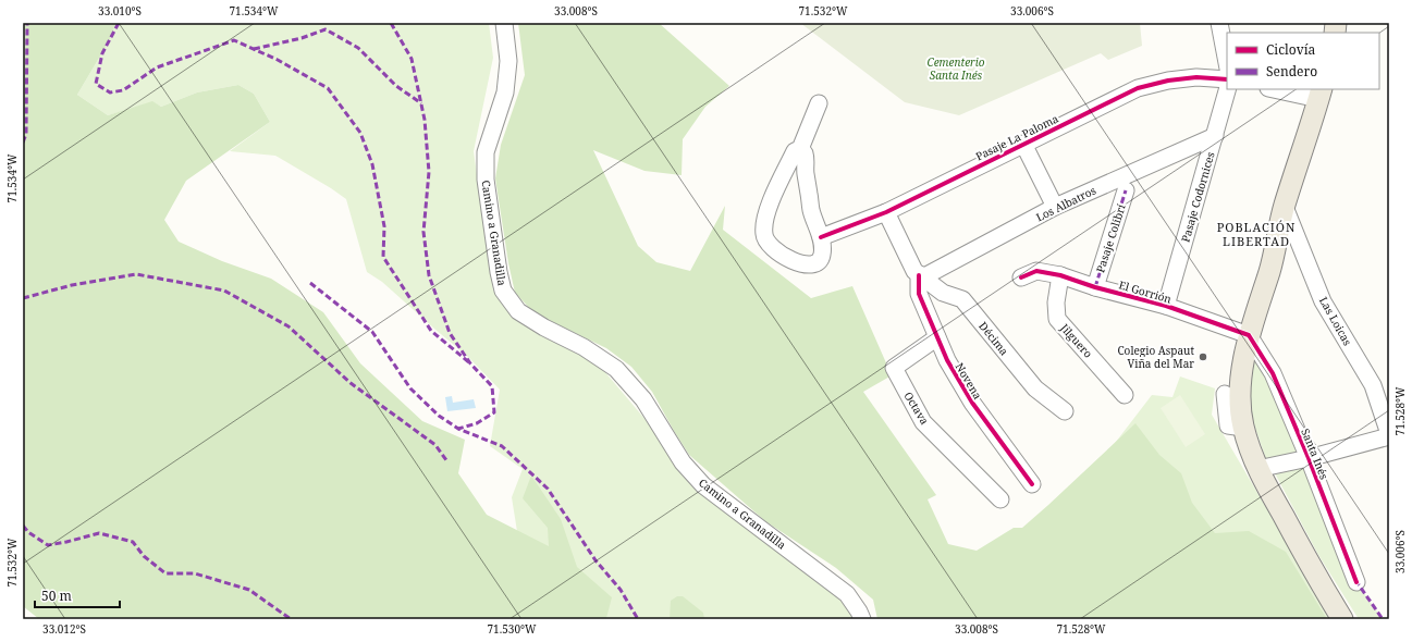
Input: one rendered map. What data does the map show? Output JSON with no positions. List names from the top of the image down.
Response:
{
  "streets": {
    "street": [
      "Pasaje La Paloma",
      "Pasaje Codornices",
      "Los Albatros",
      "Camino a Granadilla",
      "Pasaje Colibrí",
      "El Gorrión",
      "Las Loicas",
      "Décima",
      "Jilguero",
      "Novena",
      "Octava",
      "Santa Inés"
    ]
  },
  "crossings": [
    ["Pasaje Codornices", "Los Albatros"],
    ["Pasaje Codornices", "El Gorrión"],
    ["Los Albatros", "Décima"],
    ["Los Albatros", "Novena"],
    ["Pasaje Colibrí", "El Gorrión"],
    ["El Gorrión", "Jilguero"],
    ["El Gorrión", "Santa Inés"],
    ["Décima", "Novena"],
    ["Novena", "Octava"]
  ],
  "districts": ["POBLACIÓN LIBERTAD"],
  "parks": ["Cementerio Santa Inés"],
  "places": ["Colegio Aspaut Viña del Mar"],
  "legend": ["Ciclovía", "Sendero"],
  "scale_bar": "50 m",
  "coordinates": [
    "33.010°S",
    "71.534°W",
    "33.008°S",
    "71.532°W",
    "33.006°S",
    "71.528°W",
    "33.012°S",
    "71.530°W"
  ]
}
